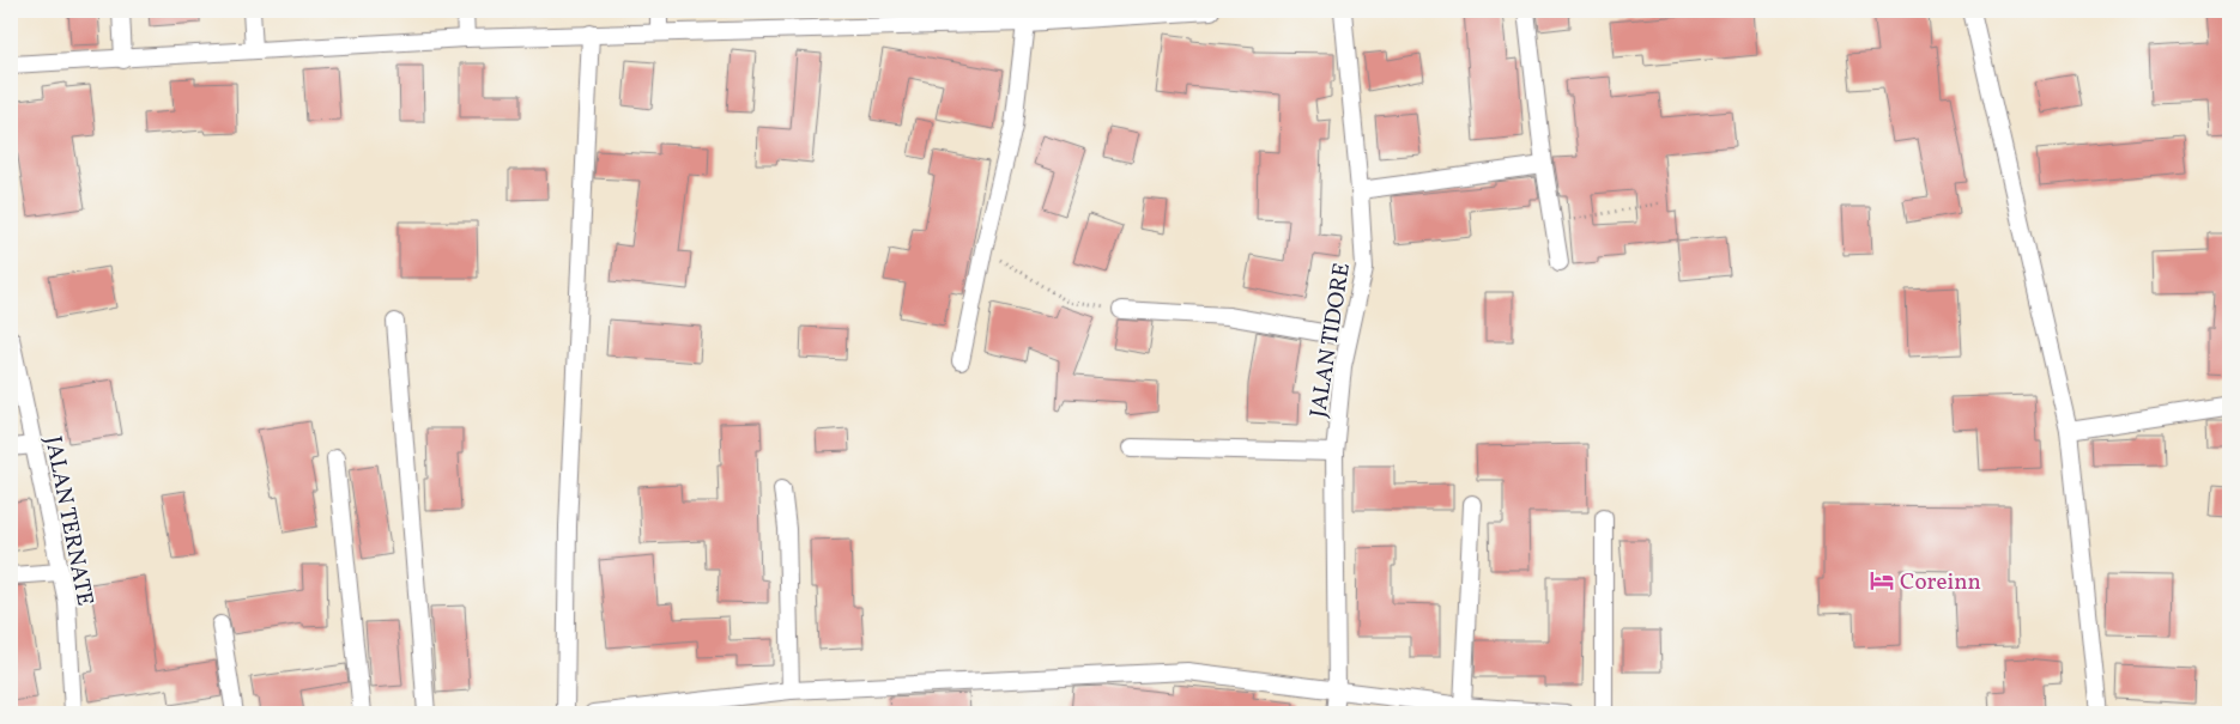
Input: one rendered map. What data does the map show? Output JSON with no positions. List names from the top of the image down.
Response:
{
  "streets": {
    "street": ["JALAN TIDORE", "JALAN TERNATE"]
  },
  "places": {
    "hotel": ["Coreinn"]
  }
}
